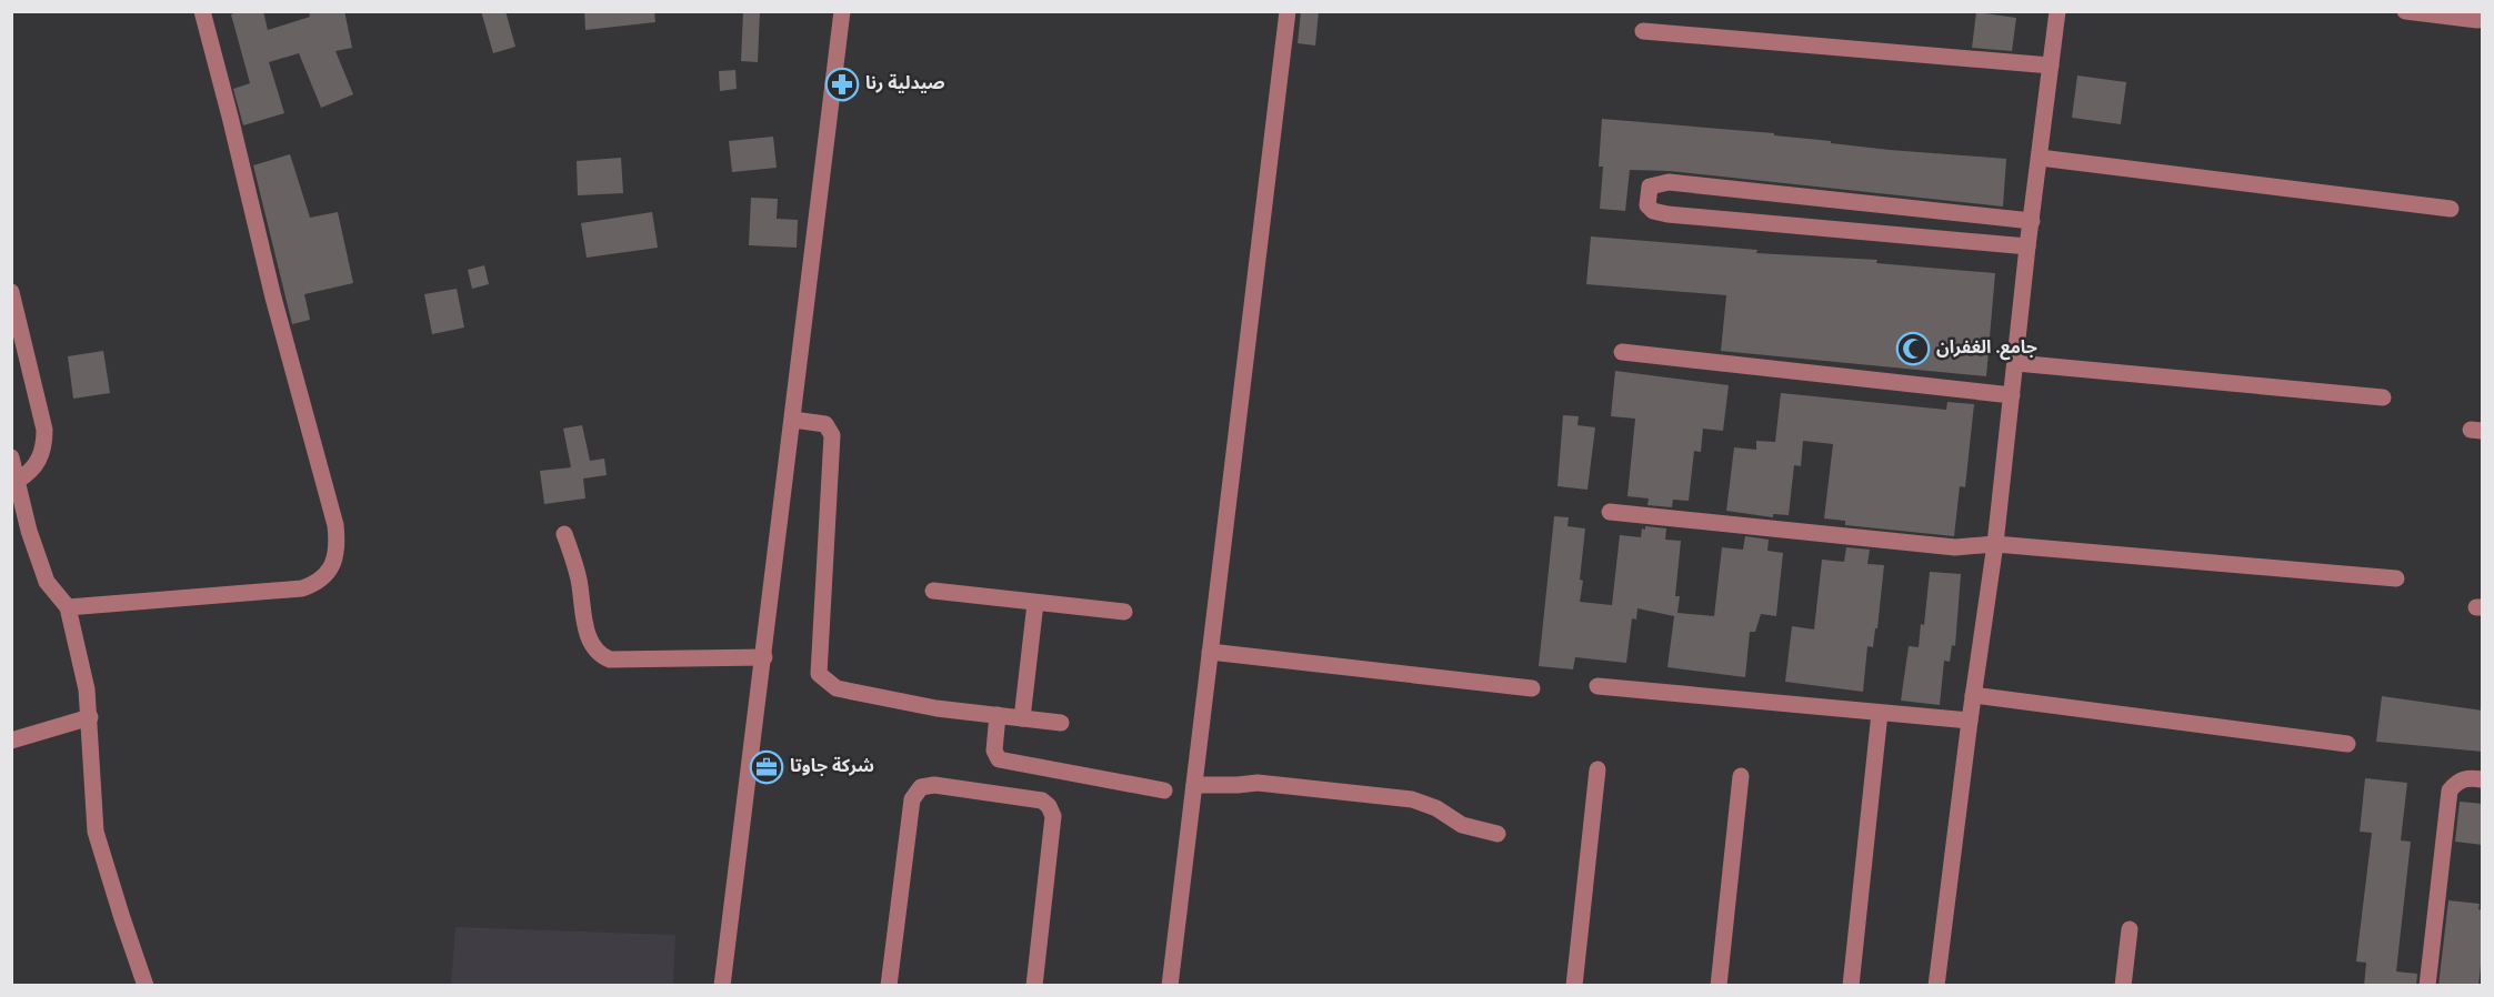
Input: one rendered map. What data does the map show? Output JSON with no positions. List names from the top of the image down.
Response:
{
  "places": {
    "pharmacy": ["صيدلية رنا"],
    "mosque": ["جامع. الغفران"],
    "office": ["شركة جاوتا"]
  }
}
